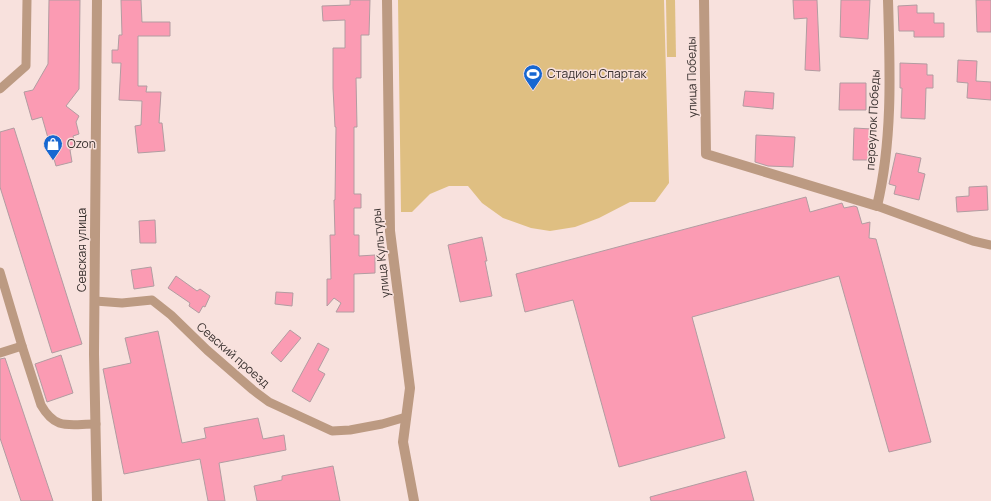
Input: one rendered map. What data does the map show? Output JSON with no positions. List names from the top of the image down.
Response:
{
  "streets": {
    "street": [
      "улица Победы",
      "переулок Победы",
      "Севская улица",
      "улица Культуры"
    ],
    "lane": ["Севский проезд"]
  },
  "crossings": [
    ["улица Победы", "переулок Победы"],
    ["Севская улица", "Севский проезд"],
    ["улица Культуры", "Севский проезд"]
  ],
  "places": {
    "sports": ["Стадион Спартак"],
    "shop": ["Ozon"]
  }
}
